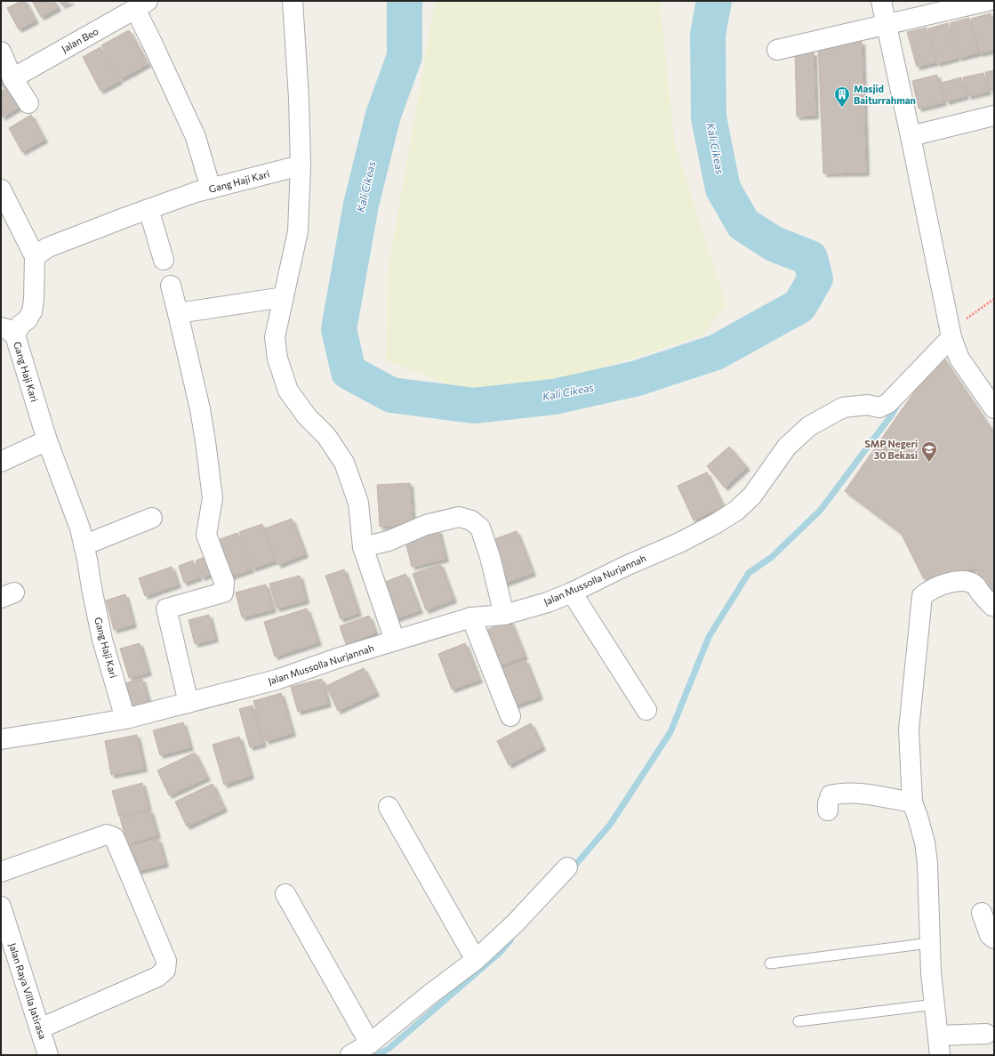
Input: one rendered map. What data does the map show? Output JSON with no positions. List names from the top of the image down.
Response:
{
  "streets": {
    "street": [
      "Jalan Beo",
      "Gang Haji Kari",
      "Jalan Mussolla Nurjannah",
      "Jalan Raya Villa Jatirasa"
    ]
  },
  "crossings": [
    ["Gang Haji Kari", "Jalan Mussolla Nurjannah"]
  ],
  "water": ["Kali Cikeas"],
  "places": {
    "building": ["Masjid Baiturrahman"],
    "school or university": ["SMP Negeri 30 Bekasi"]
  }
}
